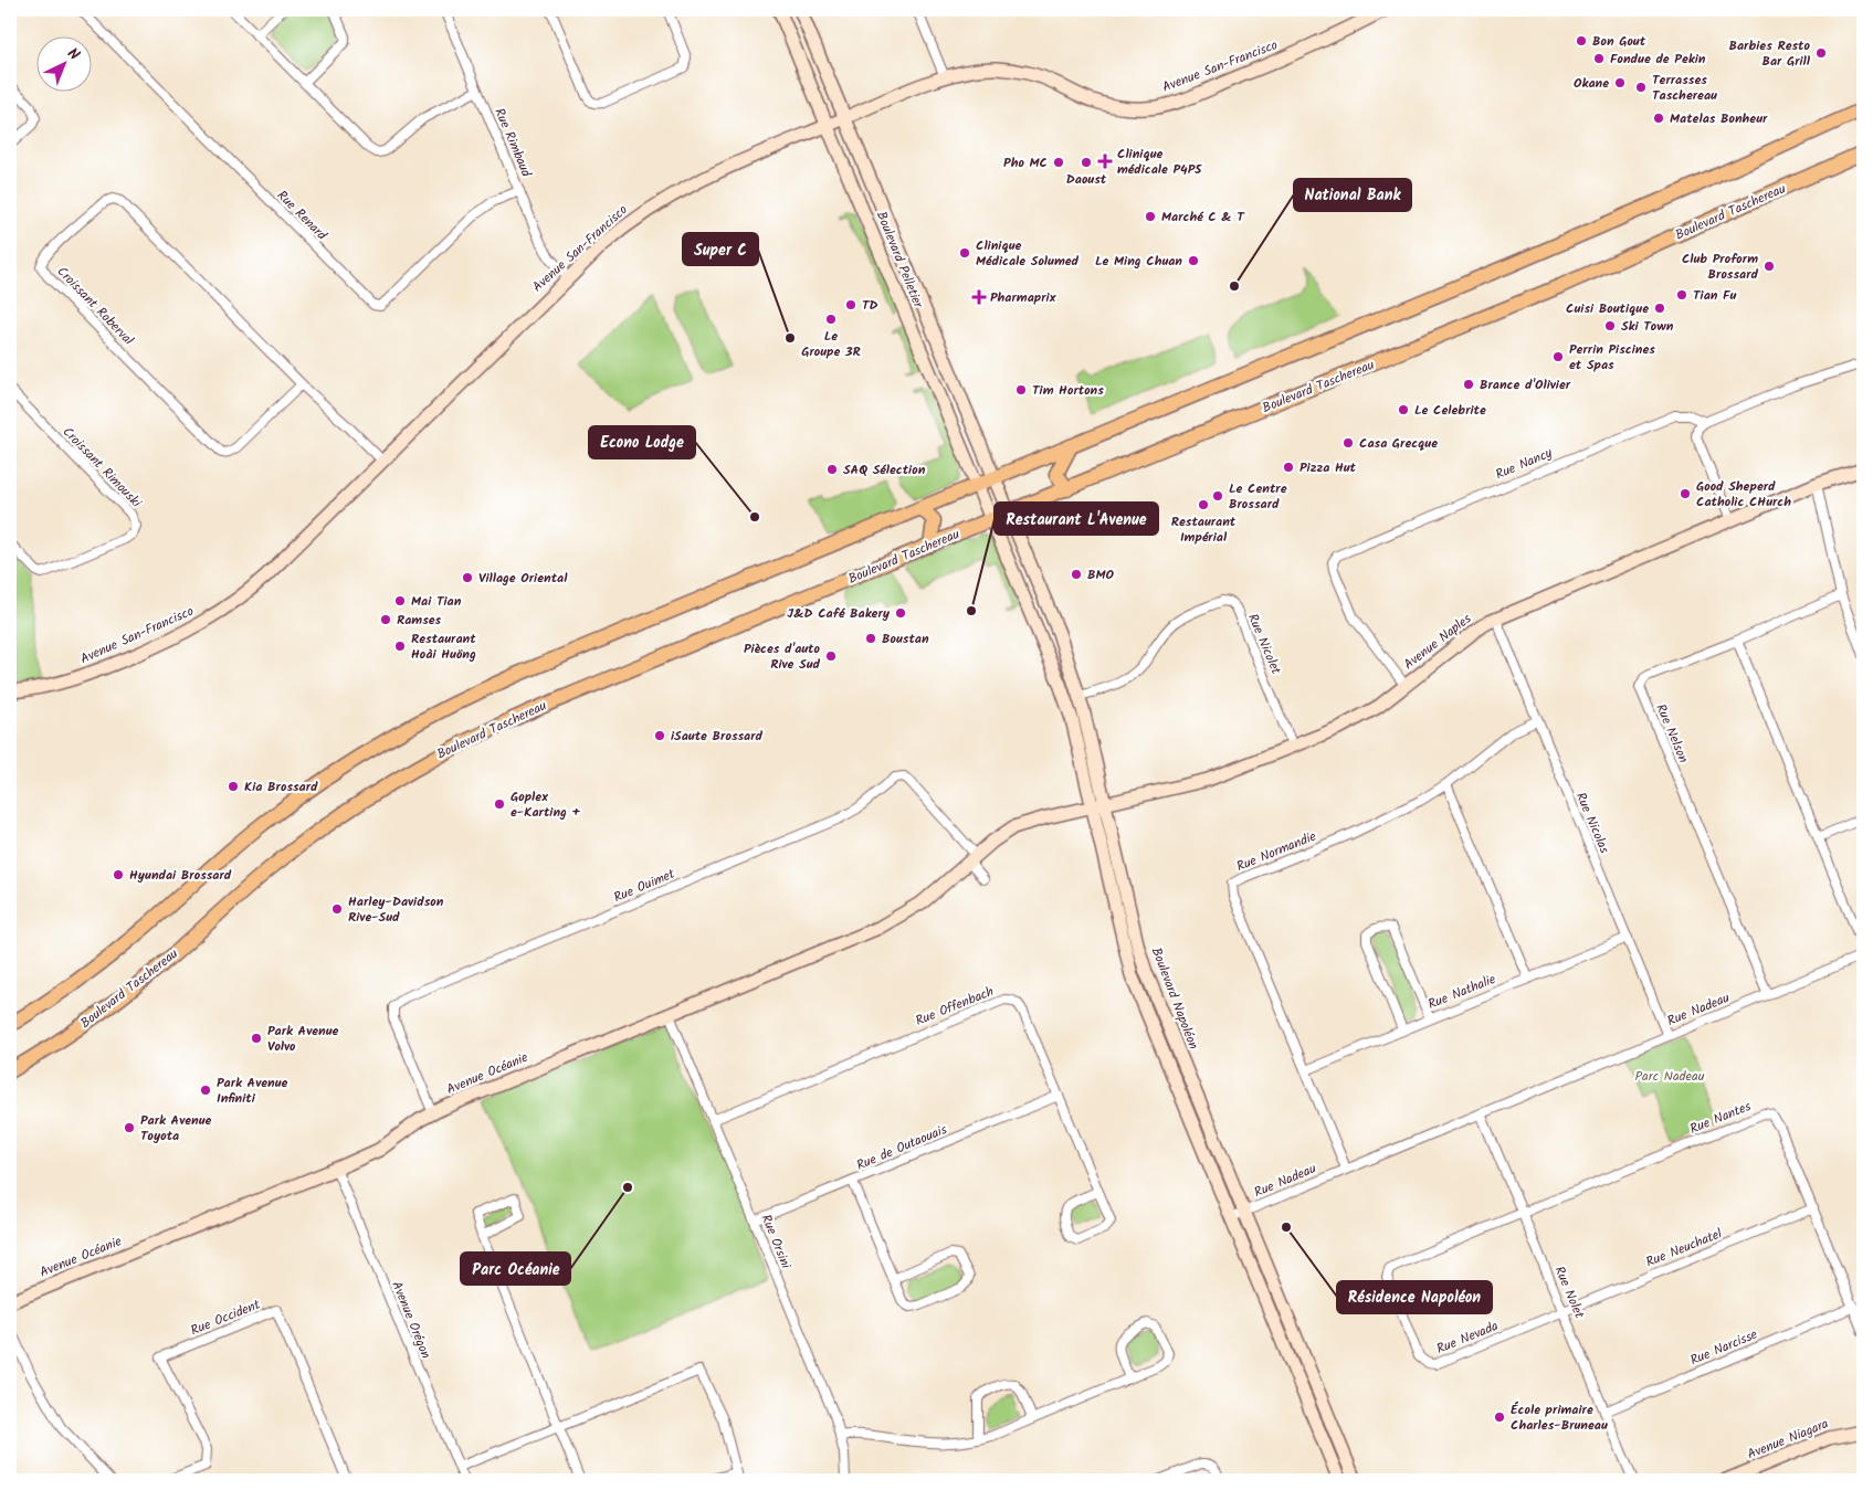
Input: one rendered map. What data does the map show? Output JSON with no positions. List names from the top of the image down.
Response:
{
  "streets": {
    "main road": ["Boulevard Taschereau"],
    "street": [
      "Avenue San-Francisco",
      "Rue Rimbaud",
      "Rue Renard",
      "Boulevard Pelletier",
      "Croissant Roberval",
      "Rue Nancy",
      "Croissant Rimouski",
      "Avenue Naples",
      "Rue Nicolet",
      "Rue Nelson",
      "Rue Nicolas",
      "Rue Normandie",
      "Rue Ouimet",
      "Rue Nathalie",
      "Boulevard Napoléon",
      "Rue Offenbach",
      "Rue Nadeau",
      "Avenue Océanie",
      "Rue Nantes",
      "Rue de Outaouais",
      "Rue Orsini",
      "Rue Neuchatel",
      "Rue Nolet",
      "Rue Occident",
      "Avenue Orégon",
      "Rue Nevada",
      "Rue Narcisse",
      "Avenue Niagara"
    ]
  },
  "crossings": [
    ["Avenue San-Francisco", "Rue Rimbaud"],
    ["Avenue San-Francisco", "Boulevard Pelletier"],
    ["Avenue San-Francisco", "Croissant Roberval"],
    ["Rue Rimbaud", "Rue Renard"],
    ["Boulevard Taschereau", "Boulevard Pelletier"],
    ["Boulevard Taschereau", "Boulevard Napoléon"],
    ["Boulevard Pelletier", "Boulevard Napoléon"],
    ["Rue Nancy", "Avenue Naples"],
    ["Avenue Naples", "Rue Nicolet"],
    ["Avenue Naples", "Rue Nicolas"],
    ["Avenue Naples", "Boulevard Napoléon"],
    ["Avenue Naples", "Avenue Océanie"],
    ["Rue Nicolet", "Boulevard Napoléon"],
    ["Rue Nelson", "Rue Nadeau"],
    ["Rue Nicolas", "Rue Normandie"],
    ["Rue Nicolas", "Rue Nathalie"],
    ["Rue Nicolas", "Rue Nadeau"],
    ["Rue Normandie", "Rue Nathalie"],
    ["Rue Normandie", "Rue Nadeau"],
    ["Rue Ouimet", "Avenue Océanie"],
    ["Boulevard Napoléon", "Rue Nadeau"],
    ["Rue Offenbach", "Rue de Outaouais"],
    ["Rue Offenbach", "Rue Orsini"],
    ["Rue Nadeau", "Rue Nolet"],
    ["Avenue Océanie", "Rue Orsini"],
    ["Avenue Océanie", "Avenue Orégon"],
    ["Rue Nantes", "Rue Neuchatel"],
    ["Rue Nantes", "Rue Nolet"],
    ["Rue Nantes", "Rue Nevada"],
    ["Rue Nantes", "Rue Narcisse"],
    ["Rue de Outaouais", "Rue Orsini"],
    ["Rue Neuchatel", "Rue Nolet"],
    ["Rue Neuchatel", "Rue Nevada"],
    ["Rue Nolet", "Rue Nevada"],
    ["Rue Nolet", "Rue Narcisse"]
  ],
  "parks": ["Parc Nadeau"],
  "places": {
    "other": [
      "Bon Gout",
      "Barbies Resto Bar Grill",
      "Fondue de Pekin",
      "Okane",
      "Terrasses Taschereau",
      "Matelas Bonheur",
      "Pho MC",
      "Daoust",
      "Marché C & T",
      "Clinique Médicale Solumed",
      "Le Ming Chuan",
      "Club Proform Brossard",
      "National Bank",
      "Tian Fu",
      "TD",
      "Cuisi Boutique",
      "Le Groupe 3R",
      "Ski Town",
      "Super C",
      "Perrin Piscines et Spas",
      "Brance d'Olivier",
      "Tim Hortons",
      "Le Celebrite",
      "Casa Grecque",
      "Pizza Hut",
      "SAQ Sélection",
      "Good Sheperd Catholic CHurch",
      "Le Centre Brossard",
      "Restaurant Impérial",
      "Econo Lodge",
      "BMO",
      "Village Oriental",
      "Mai Tian",
      "Restaurant L'Avenue",
      "J&D Café Bakery",
      "Ramses",
      "Boustan",
      "Restaurant Hoài Huöng",
      "Pièces d'auto Rive Sud",
      "iSaute Brossard",
      "Kia Brossard",
      "Goplex e-Karting +",
      "Hyundai Brossard",
      "Harley-Davidson Rive-Sud",
      "Park Avenue Volvo",
      "Park Avenue Infiniti",
      "Park Avenue Toyota",
      "Parc Océanie",
      "Résidence Napoléon",
      "École primaire Charles-Bruneau"
    ],
    "health": ["Clinique médicale P4P5", "Pharmaprix"]
  },
  "north": "top right"
}
